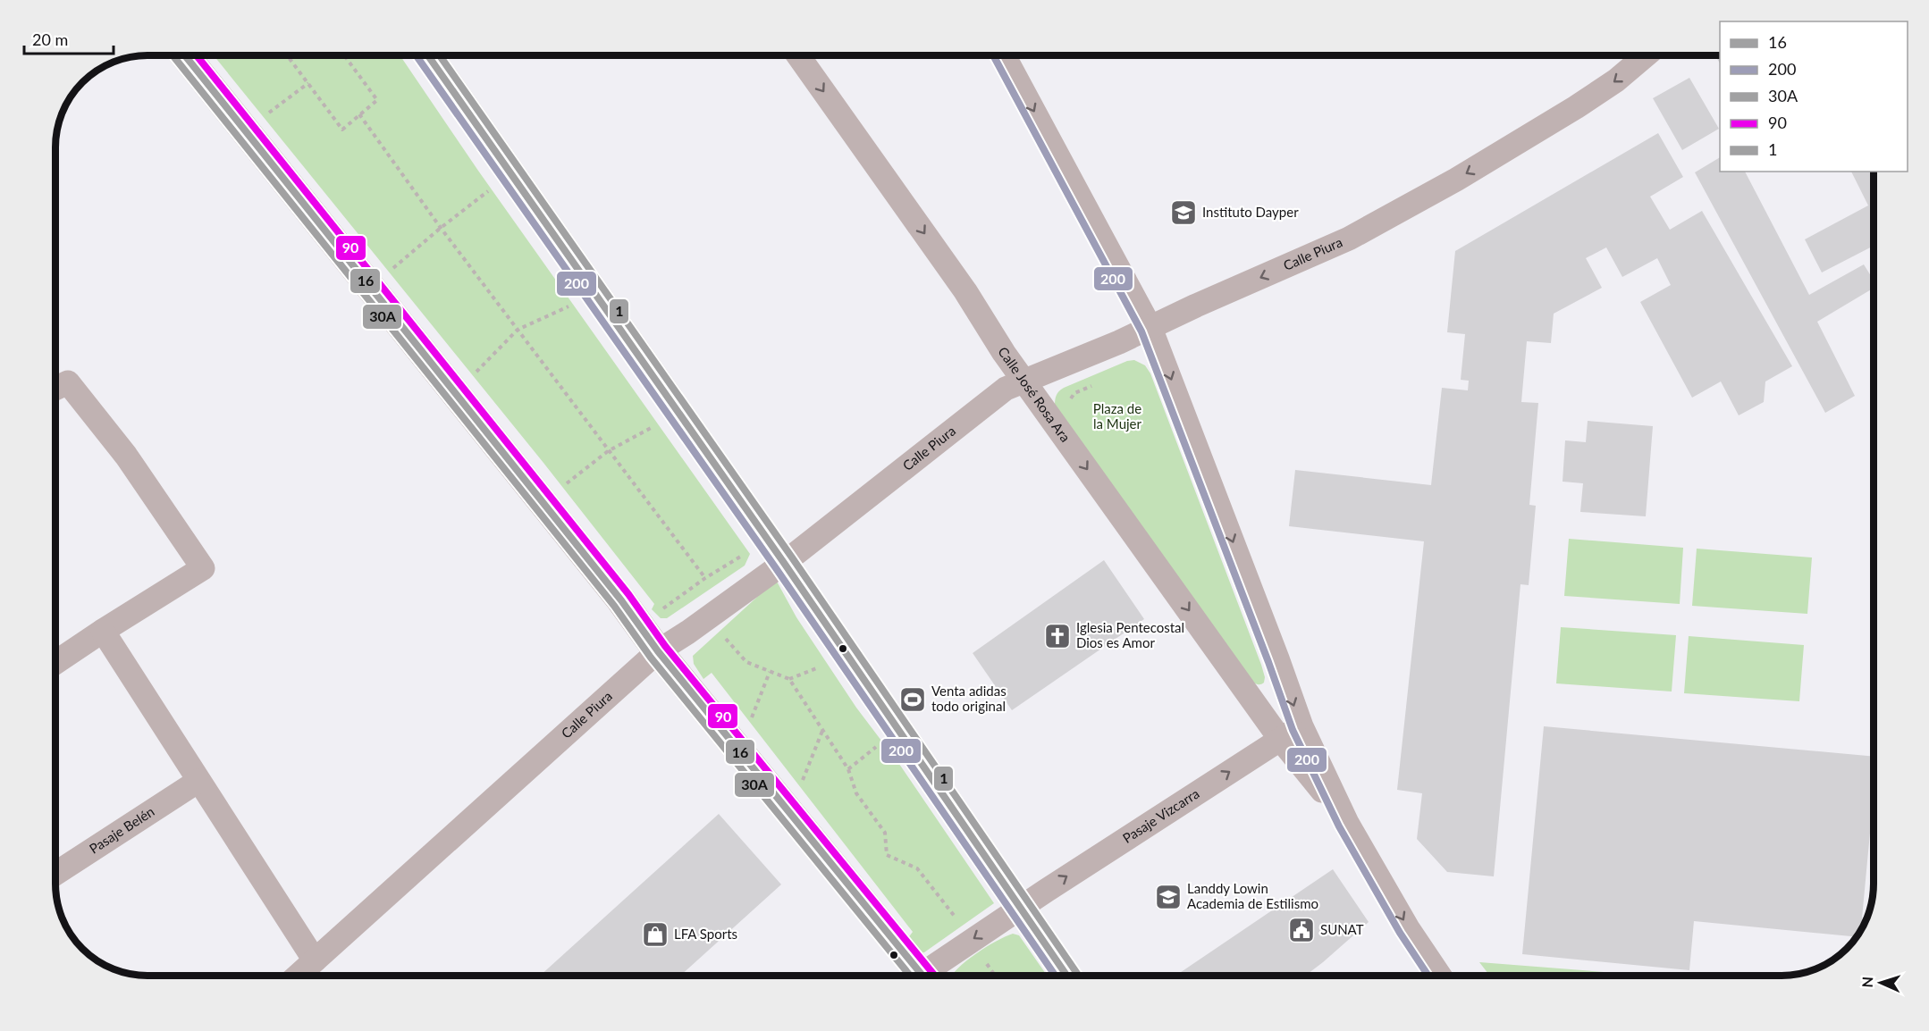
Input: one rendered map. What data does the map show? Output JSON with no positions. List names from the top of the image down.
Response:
{
  "streets": {
    "street": [
      "Calle Piura",
      "Calle José Rosa Ara",
      "Pasaje Vizcarra",
      "Pasaje Belén"
    ]
  },
  "crossings": [
    ["Calle Piura", "Calle José Rosa Ara"],
    ["Calle José Rosa Ara", "Pasaje Vizcarra"]
  ],
  "parks": ["Plaza de la Mujer"],
  "places": {
    "school or university": ["Instituto Dayper", "Landdy Lowin Academia de Estilismo"],
    "church": ["Iglesia Pentecostal Dios es Amor"],
    "sports": ["Venta adidas todo original"],
    "public building": ["SUNAT"],
    "shop": ["LFA Sports"]
  },
  "lines": [
    "transit line 16",
    "transit line 200",
    "transit line 30A",
    "transit line 90",
    "transit line 1"
  ],
  "legend": [
    "16",
    "200",
    "30A",
    "90",
    "1"
  ],
  "scale_bar": "20 m",
  "north": "left"
}
